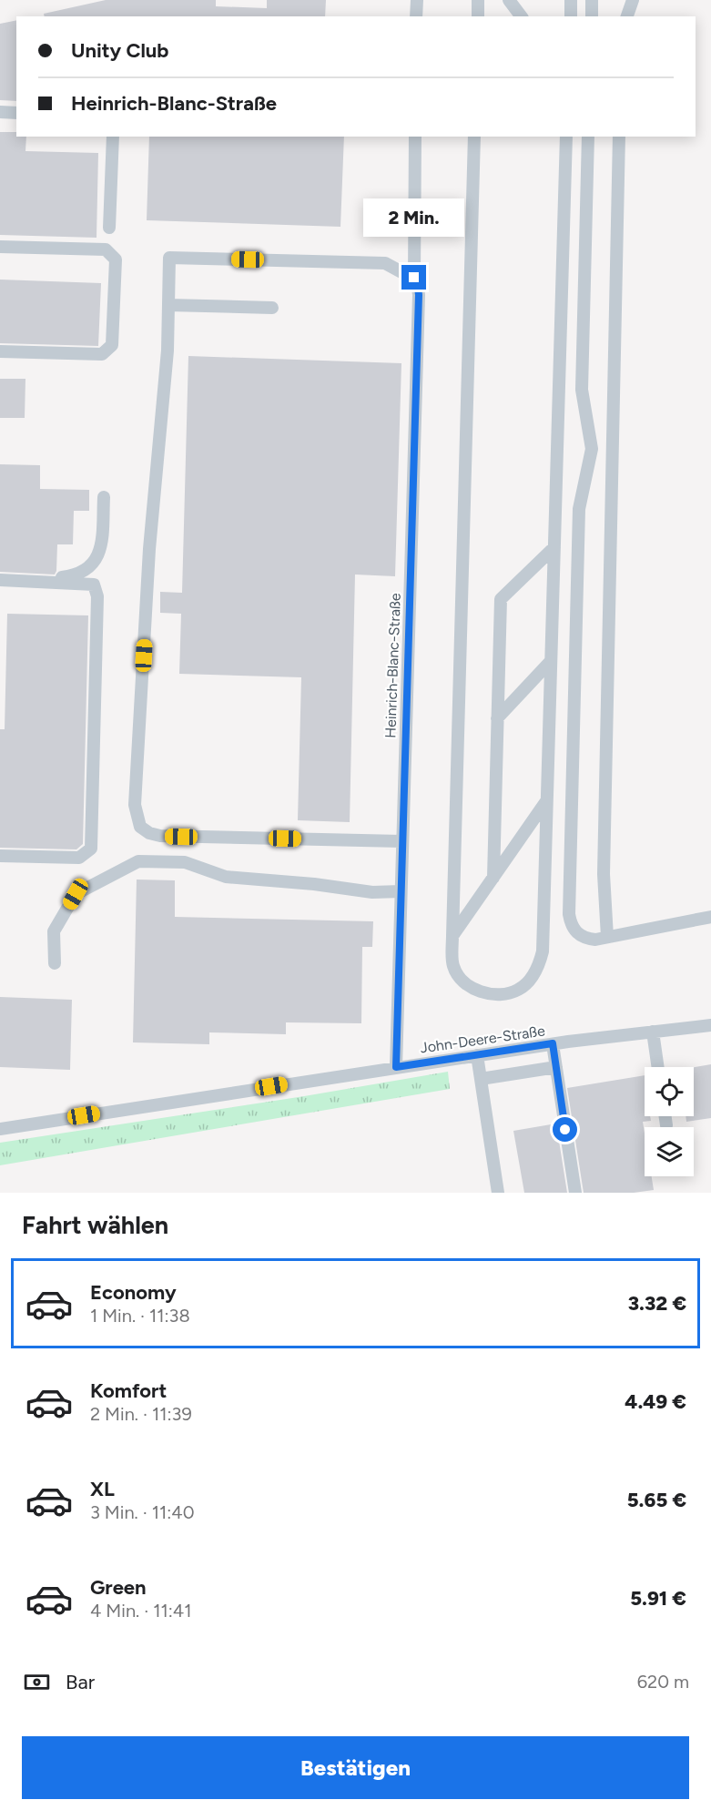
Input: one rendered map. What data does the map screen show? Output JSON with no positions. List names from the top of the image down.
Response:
{
  "streets": {
    "street": ["Heinrich-Blanc-Straße", "John-Deere-Straße"]
  },
  "crossings": [
    ["Heinrich-Blanc-Straße", "John-Deere-Straße"]
  ],
  "page": {
    "banner": ["Unity Club", "Heinrich-Blanc-Straße"],
    "bubble": "2 Min.",
    "heading": "Fahrt wählen",
    "list": [
      {
        "name": "Economy",
        "note": "1 Min. · 11:38",
        "value": "3.32 €"
      },
      {
        "name": "Komfort",
        "note": "2 Min. · 11:39",
        "value": "4.49 €"
      },
      {
        "name": "XL",
        "note": "3 Min. · 11:40",
        "value": "5.65 €"
      },
      {
        "name": "Green",
        "note": "4 Min. · 11:41",
        "value": "5.91 €"
      }
    ],
    "pay": ["Bar", "620 m"],
    "buttons": "Bestätigen"
  }
}
